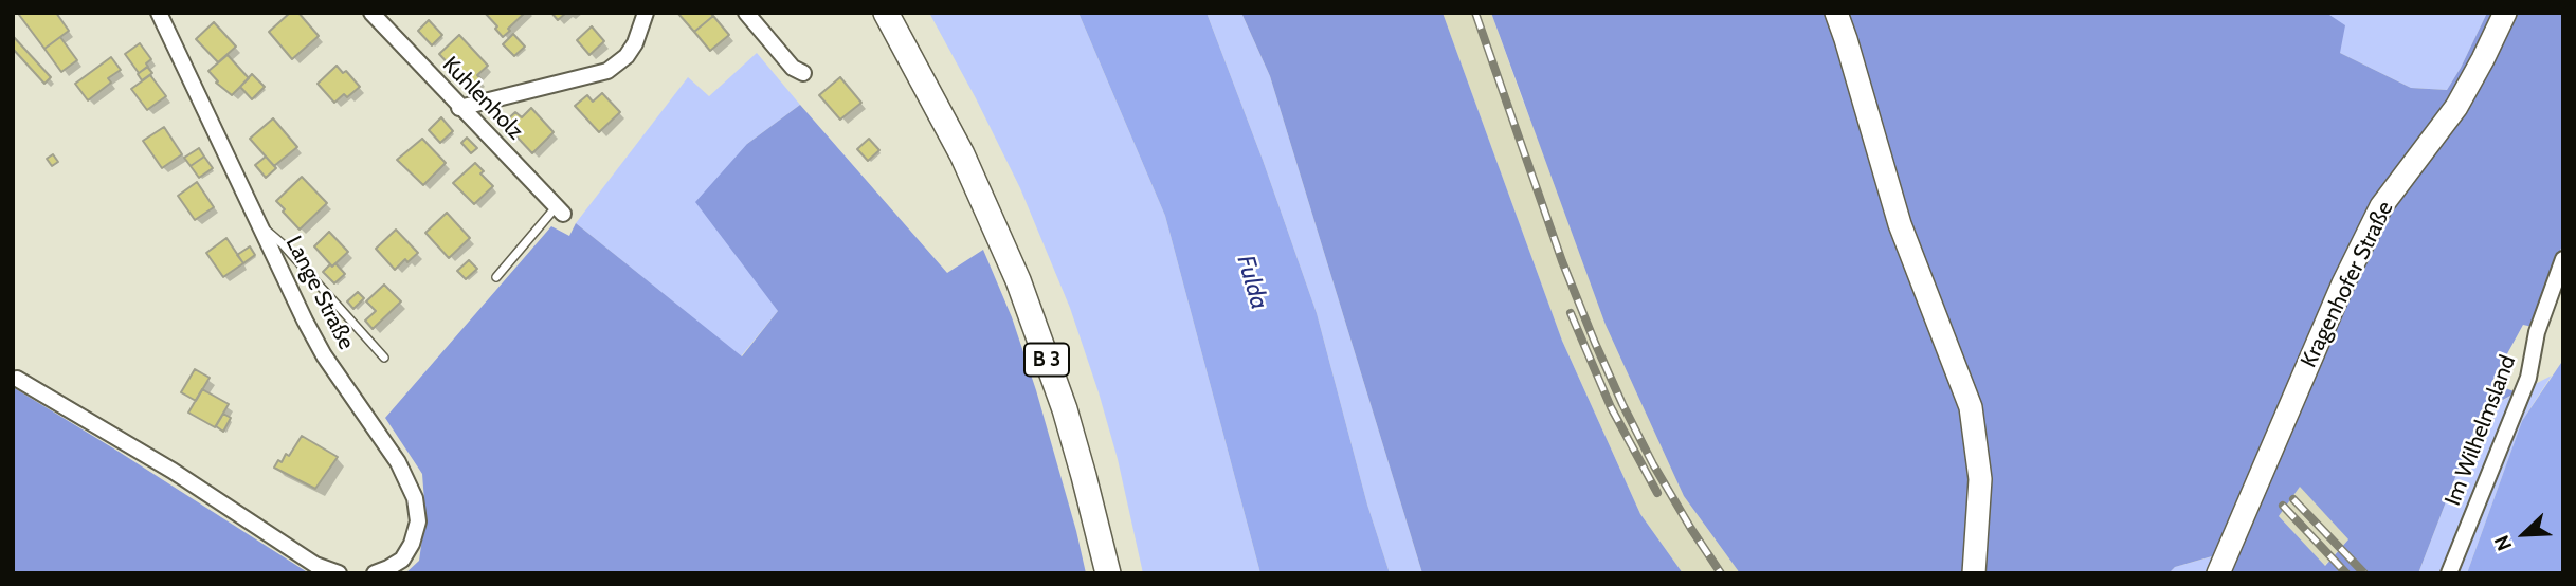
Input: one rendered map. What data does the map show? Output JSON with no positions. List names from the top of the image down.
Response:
{
  "streets": {
    "main road": ["B 3"],
    "street": [
      "Kuhlenholz",
      "Kragenhofer Straße",
      "Lange Straße",
      "Im Wilhelmsland"
    ]
  },
  "water": ["Fulda"],
  "north": "bottom left"
}
